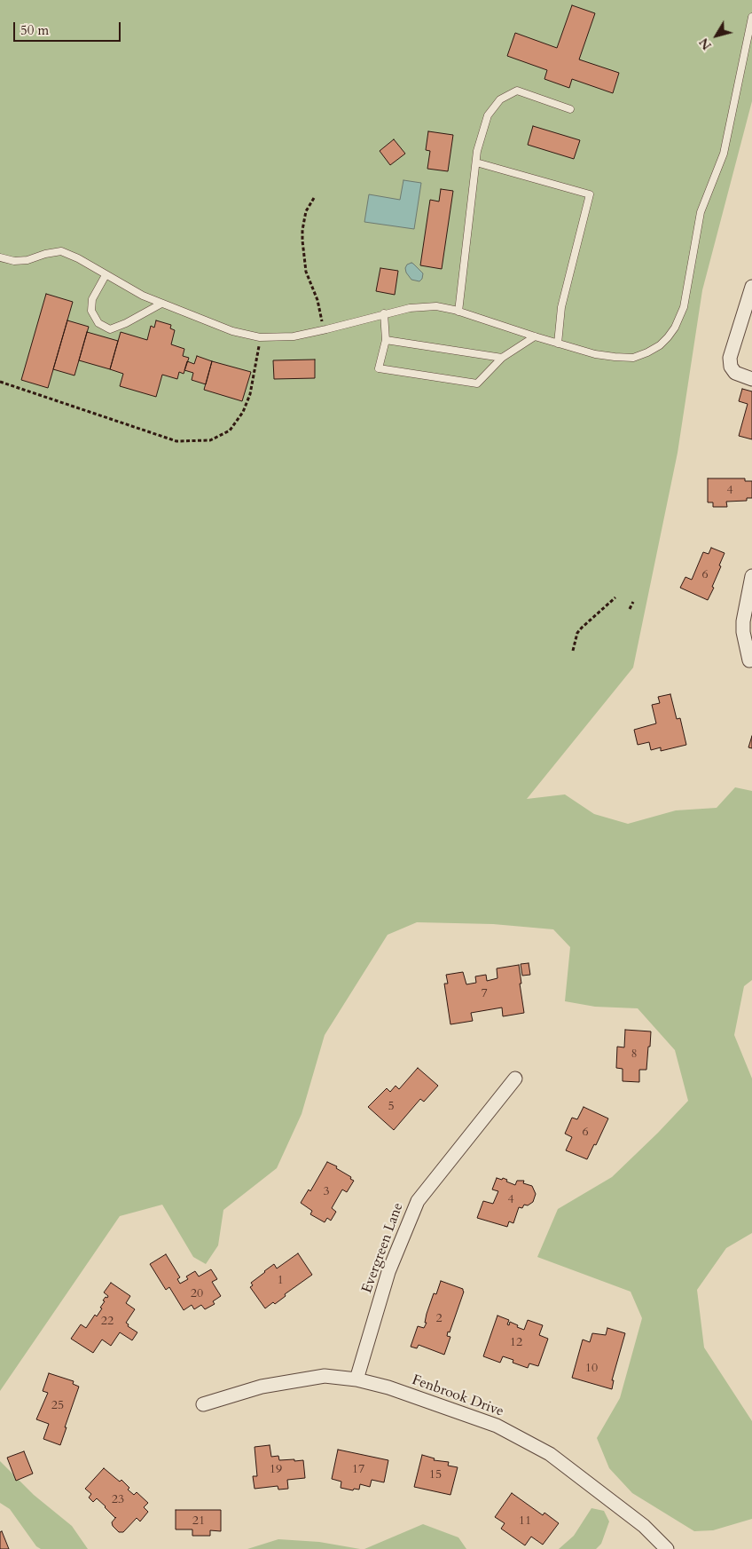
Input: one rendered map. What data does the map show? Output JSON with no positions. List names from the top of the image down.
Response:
{
  "streets": {
    "street": ["Evergreen Lane", "Fenbrook Drive"]
  },
  "crossings": [
    ["Evergreen Lane", "Fenbrook Drive"]
  ],
  "house_numbers": [
    "4",
    "6",
    "7",
    "8",
    "5",
    "6",
    "3",
    "4",
    "1",
    "20",
    "2",
    "22",
    "12",
    "10",
    "25",
    "19",
    "17",
    "15",
    "23",
    "21",
    "11"
  ],
  "scale_bar": "50 m",
  "north": "bottom left"
}
